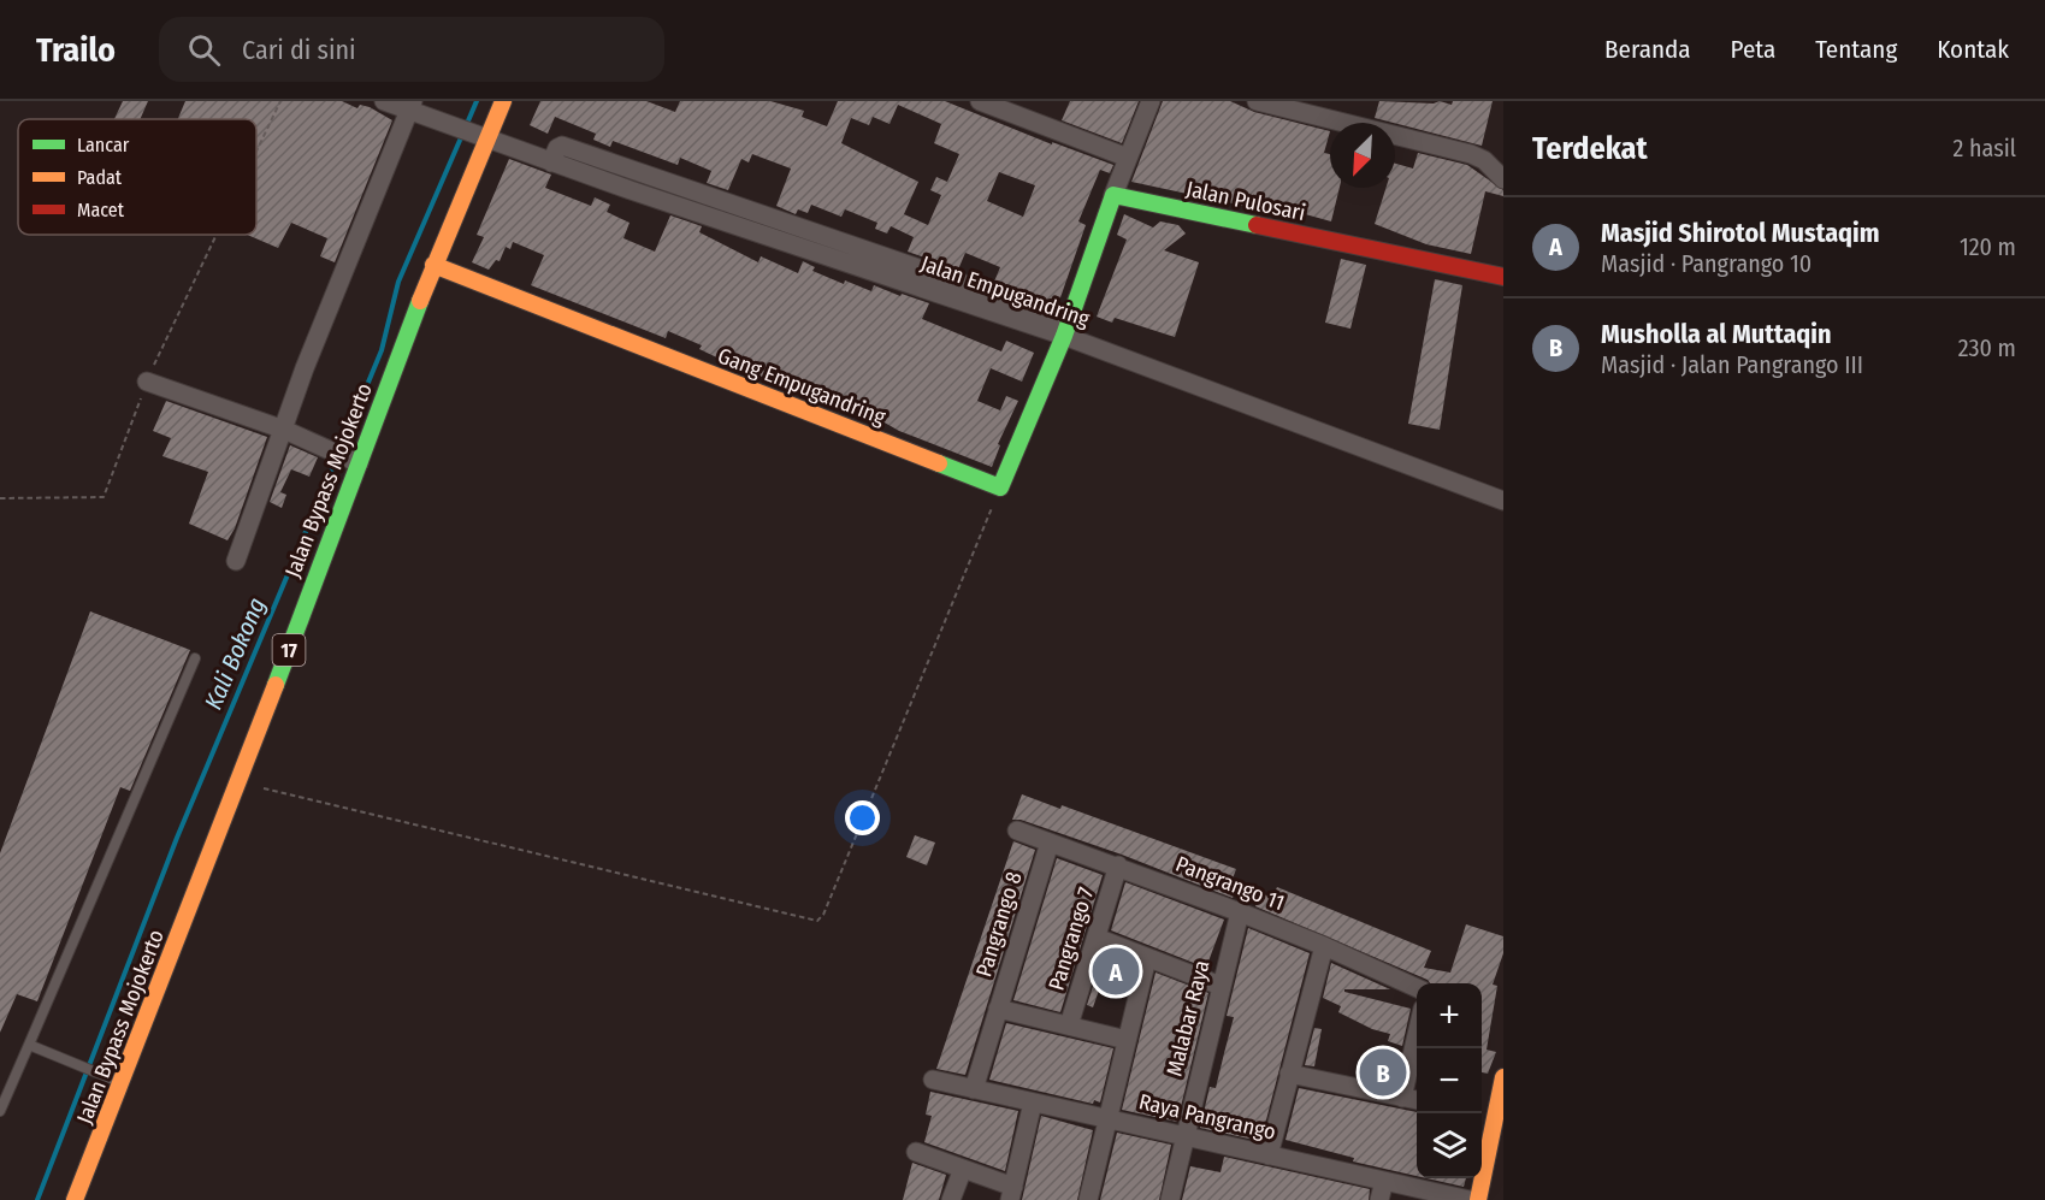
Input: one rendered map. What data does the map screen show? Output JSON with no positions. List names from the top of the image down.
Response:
{
  "streets": {
    "main road": [
      "Jalan Pulosari",
      "Gang Empugandring",
      "Jalan Bypass Mojokerto",
      "17"
    ],
    "street": [
      "Jalan Empugandring",
      "Pangrango 11",
      "Pangrango 8",
      "Pangrango 7",
      "Malabar Raya",
      "Raya Pangrango"
    ]
  },
  "crossings": [
    ["Jalan Empugandring", "Jalan Bypass Mojokerto"],
    ["Gang Empugandring", "Jalan Bypass Mojokerto"],
    ["Pangrango 11", "Pangrango 7"],
    ["Pangrango 11", "Malabar Raya"],
    ["Pangrango 8", "Raya Pangrango"],
    ["Malabar Raya", "Raya Pangrango"]
  ],
  "water": ["Kali Bokong"],
  "legend": ["Lancar", "Padat", "Macet"],
  "north": "bottom left",
  "page": {
    "header": "Trailo",
    "search": "Cari di sini",
    "nav": [
      "Beranda",
      "Peta",
      "Tentang",
      "Kontak"
    ],
    "heading": ["Terdekat", "2 hasil"],
    "list": [
      {
        "mark": "A",
        "name": "Masjid Shirotol Mustaqim",
        "note": "Masjid · Pangrango 10",
        "value": "120 m"
      },
      {
        "mark": "B",
        "name": "Musholla al Muttaqin",
        "note": "Masjid · Jalan Pangrango III",
        "value": "230 m"
      }
    ],
    "pins": ["A", "B"],
    "map_buttons": ["+", "−"]
  }
}
